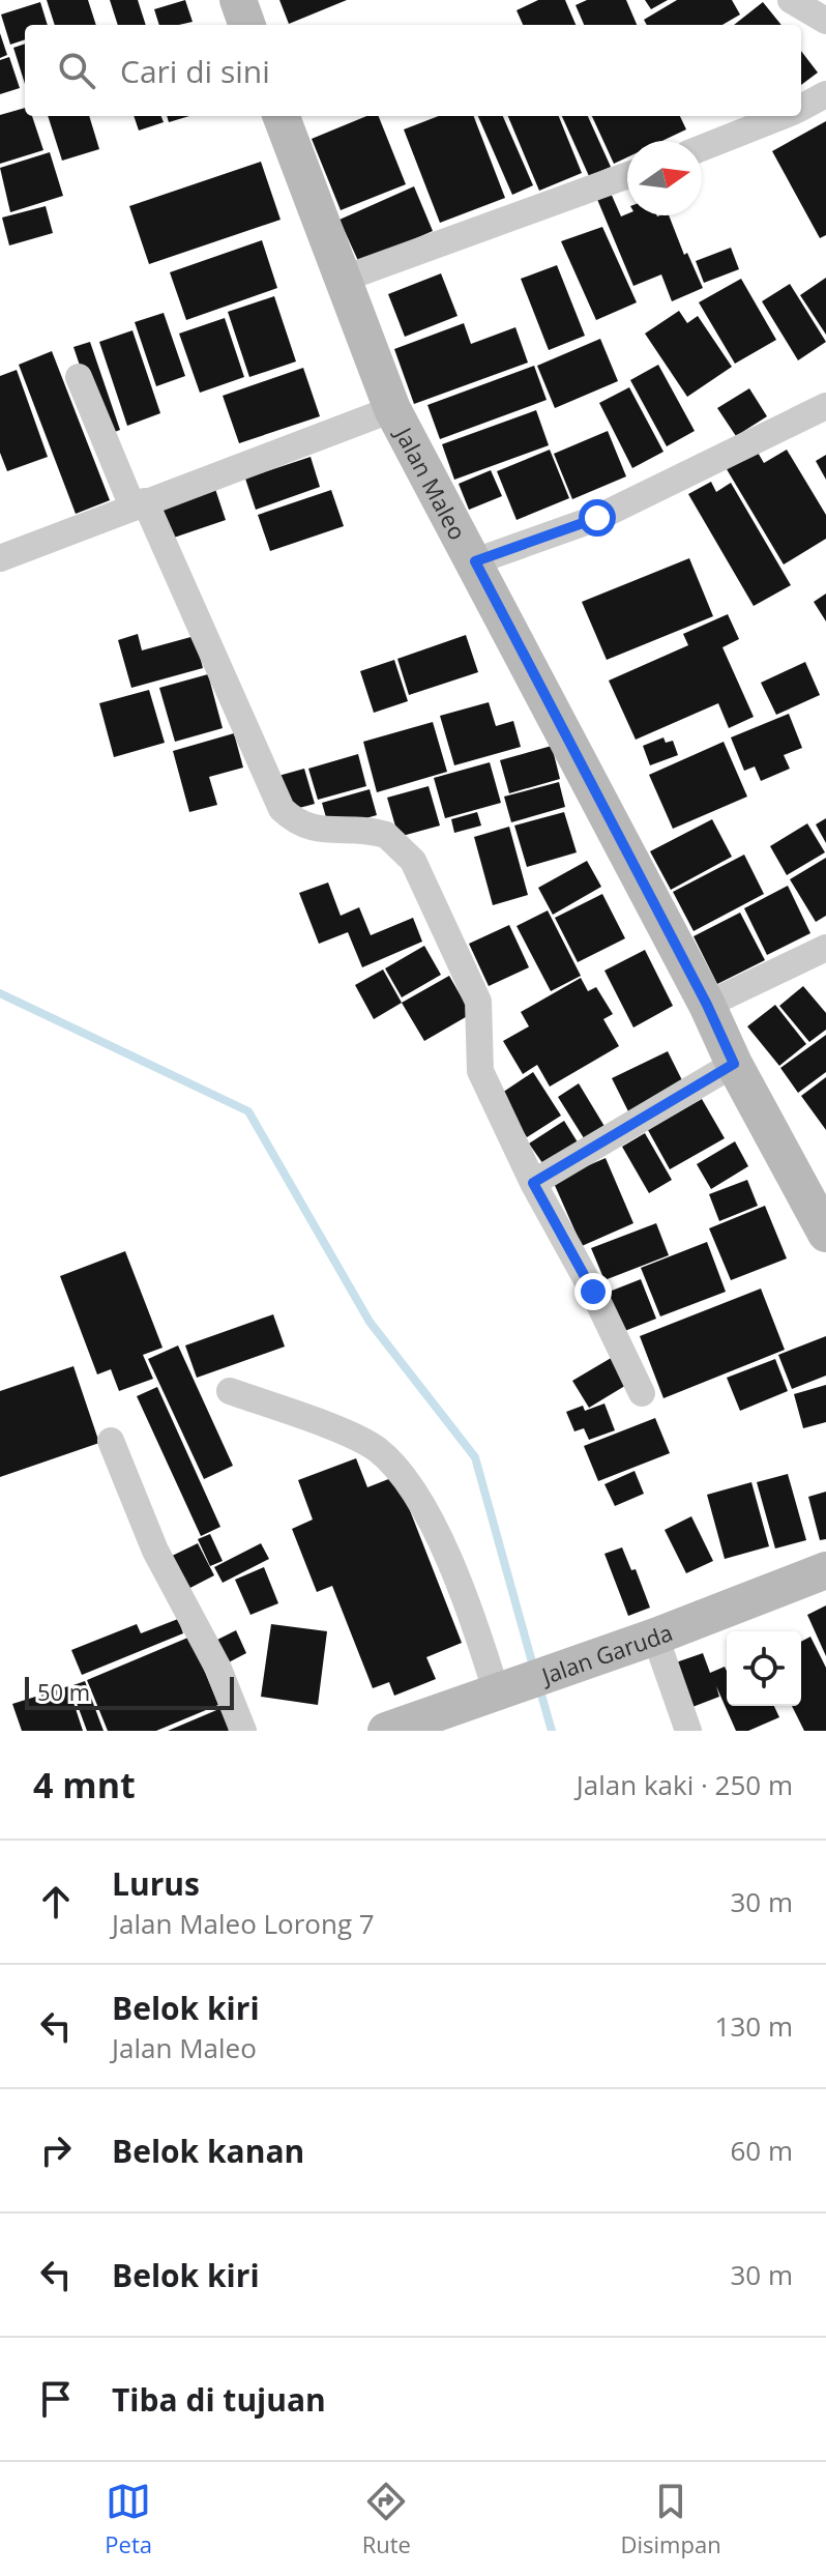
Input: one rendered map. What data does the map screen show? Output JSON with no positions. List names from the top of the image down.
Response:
{
  "streets": {
    "street": ["Jalan Maleo", "Jalan Garuda"]
  },
  "scale_bar": "50 m",
  "north": "right",
  "page": {
    "search": "Cari di sini",
    "scale": "50 m",
    "heading": ["4 mnt", "Jalan kaki · 250 m"],
    "list": [
      ["Lurus", "Jalan Maleo Lorong 7", "30 m"],
      ["Belok kiri", "Jalan Maleo", "130 m"],
      ["Belok kanan", "60 m"],
      ["Belok kiri", "30 m"],
      "Tiba di tujuan"
    ],
    "nav": ["Peta", "Rute", "Disimpan"]
  }
}
